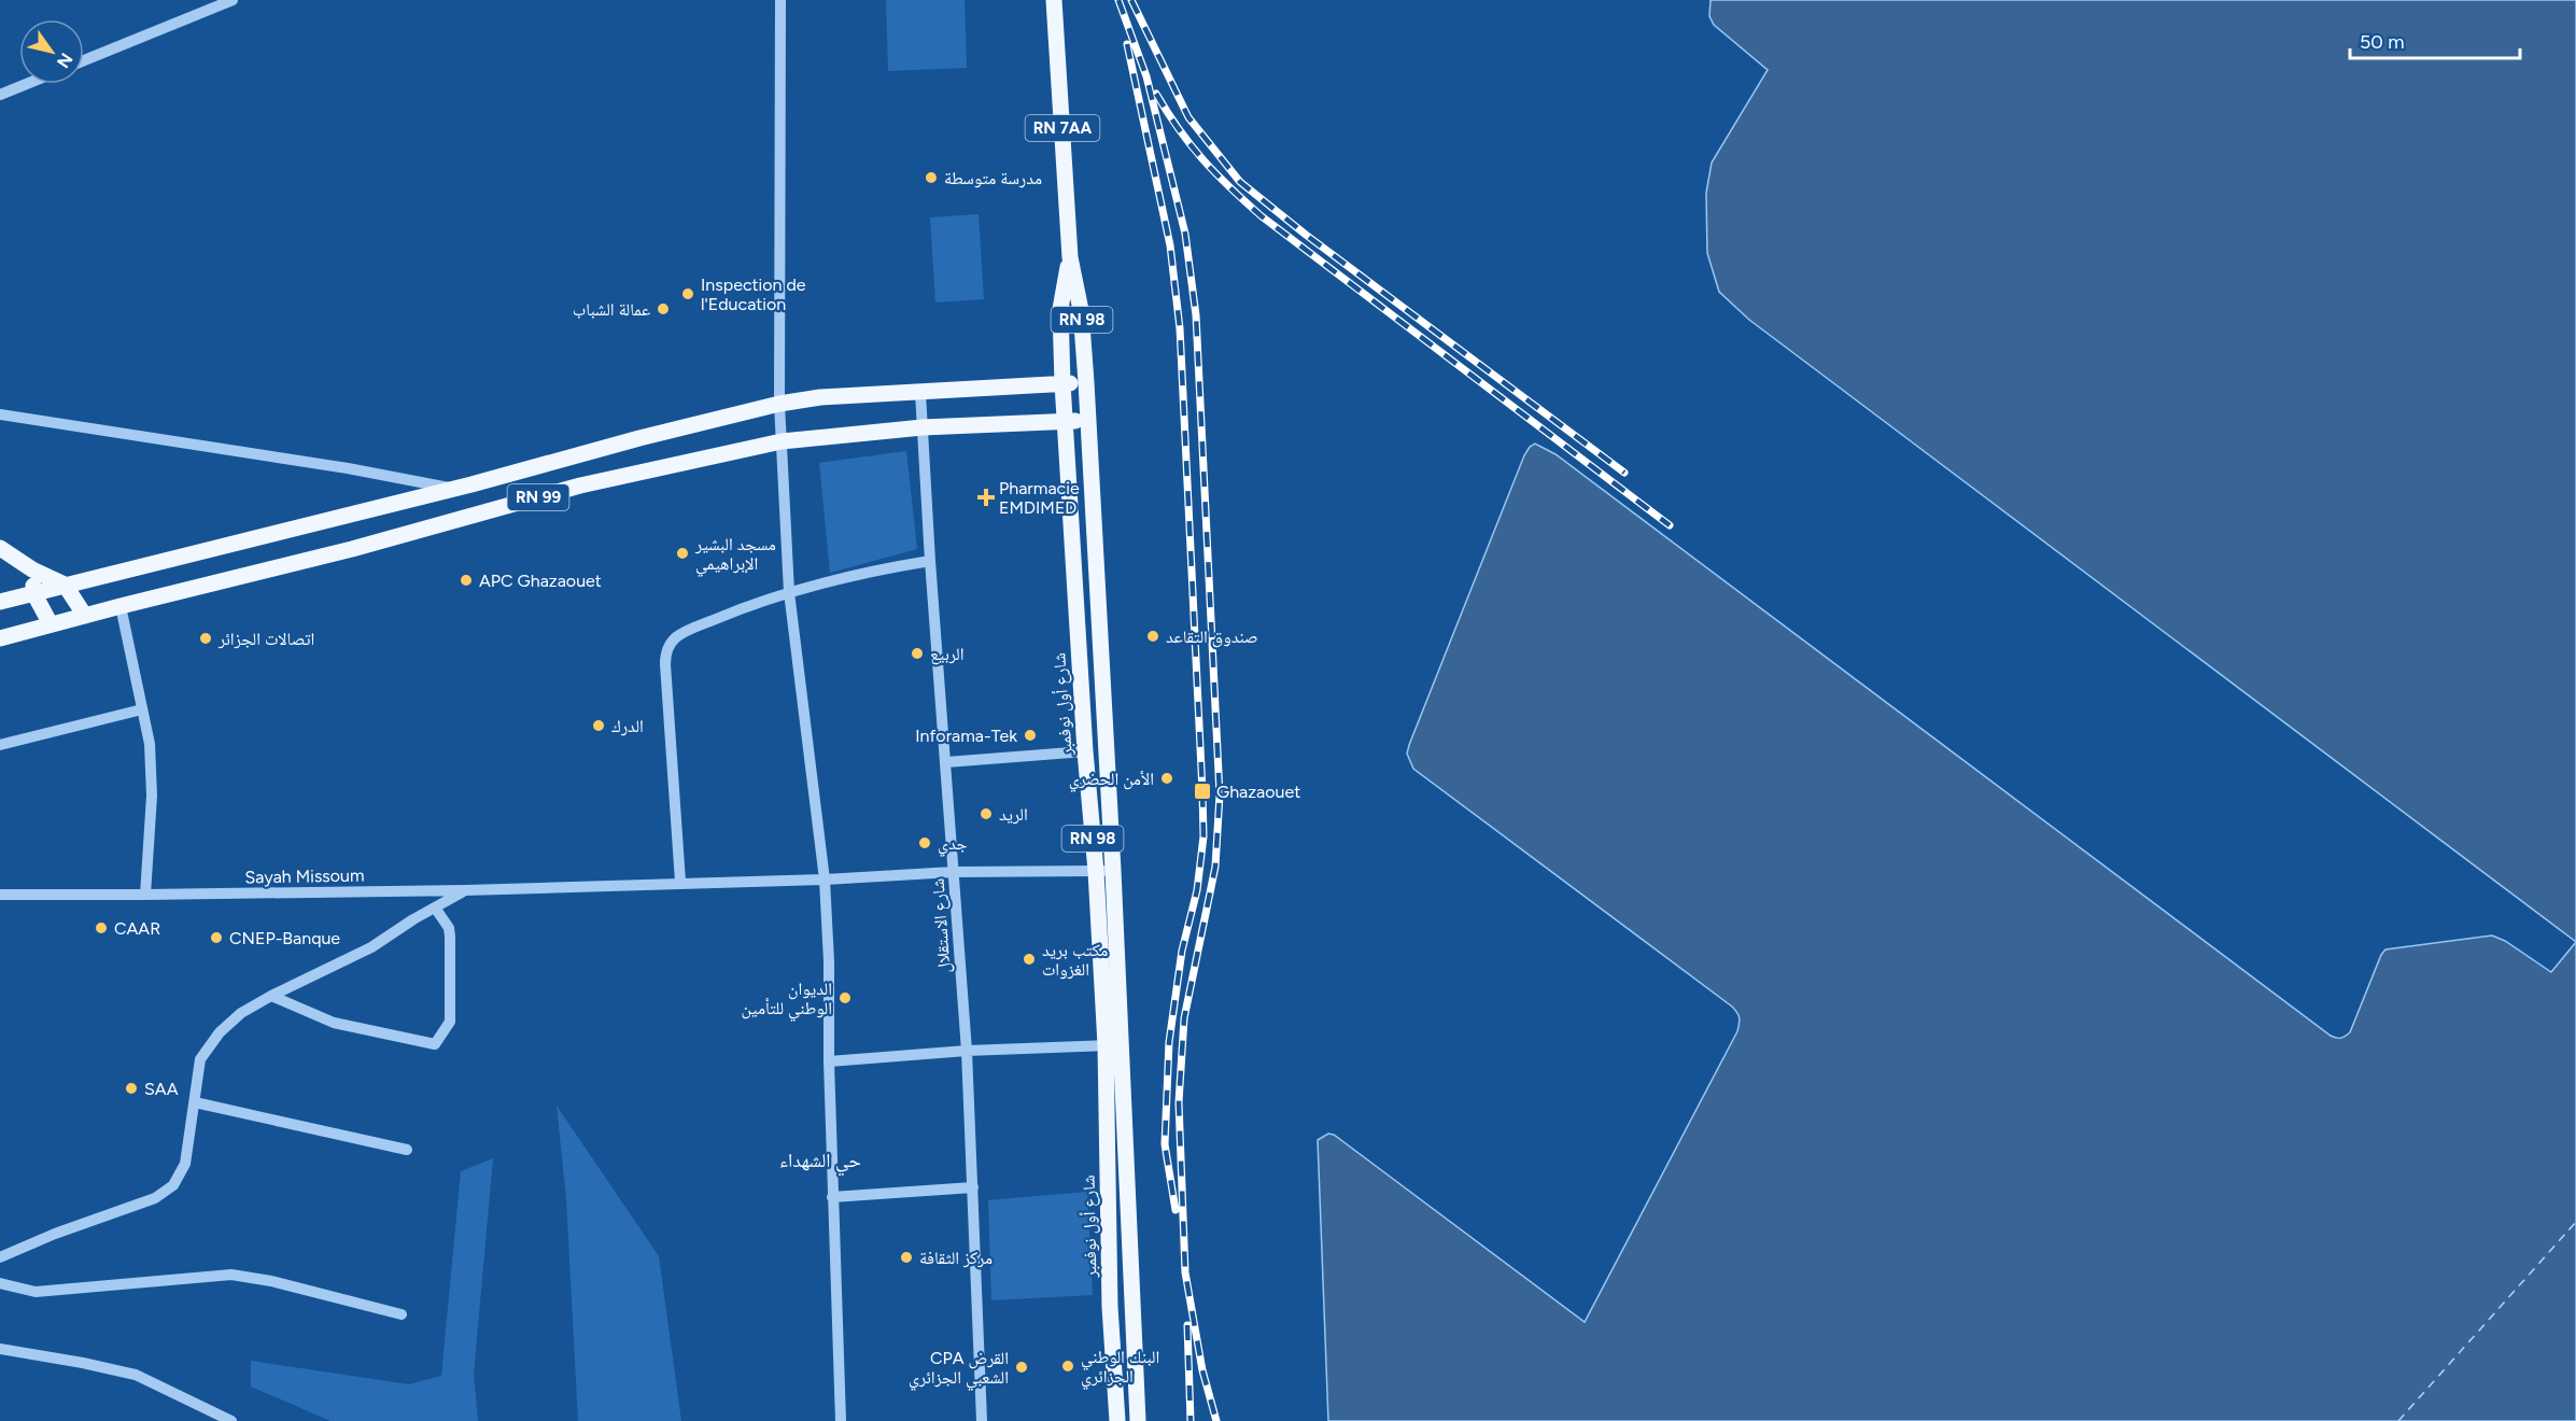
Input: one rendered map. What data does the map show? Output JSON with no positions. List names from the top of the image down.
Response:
{
  "streets": {
    "main road": [
      "RN 7AA",
      "RN 98",
      "RN 99",
      "شارع أول نوفمبر"
    ],
    "street": ["Sayah Missoum", "شارع الاستقلال"]
  },
  "crossings": [
    ["RN 7AA", "RN 98"],
    ["RN 7AA", "شارع أول نوفمبر"],
    ["RN 98", "RN 99"],
    ["RN 98", "شارع أول نوفمبر"],
    ["RN 99", "شارع أول نوفمبر"],
    ["RN 99", "شارع الاستقلال"],
    ["شارع أول نوفمبر", "Sayah Missoum"],
    ["Sayah Missoum", "شارع الاستقلال"]
  ],
  "districts": ["حي الشهداء"],
  "places": {
    "other": [
      "مدرسة متوسطة",
      "Inspection de l'Education",
      "عمالة الشباب",
      "مسجد البشير الإبراهيمي",
      "APC Ghazaouet",
      "صندوق التقاعد",
      "اتصالات الجزائر",
      "الربيع",
      "الدرك",
      "Inforama-Tek",
      "الأمن الحضري",
      "الريد",
      "جدي",
      "CAAR",
      "CNEP-Banque",
      "مكتب بريد الغزوات",
      "الديوان الوطني للتأمين",
      "SAA",
      "مركز الثقافة",
      "البنك الوطني الجزائري",
      "CPA القرض الشعبي الجزائري"
    ],
    "health": ["Pharmacie EMDIMED"],
    "transit": ["Ghazaouet"]
  },
  "scale_bar": "50 m",
  "north": "bottom right"
}
